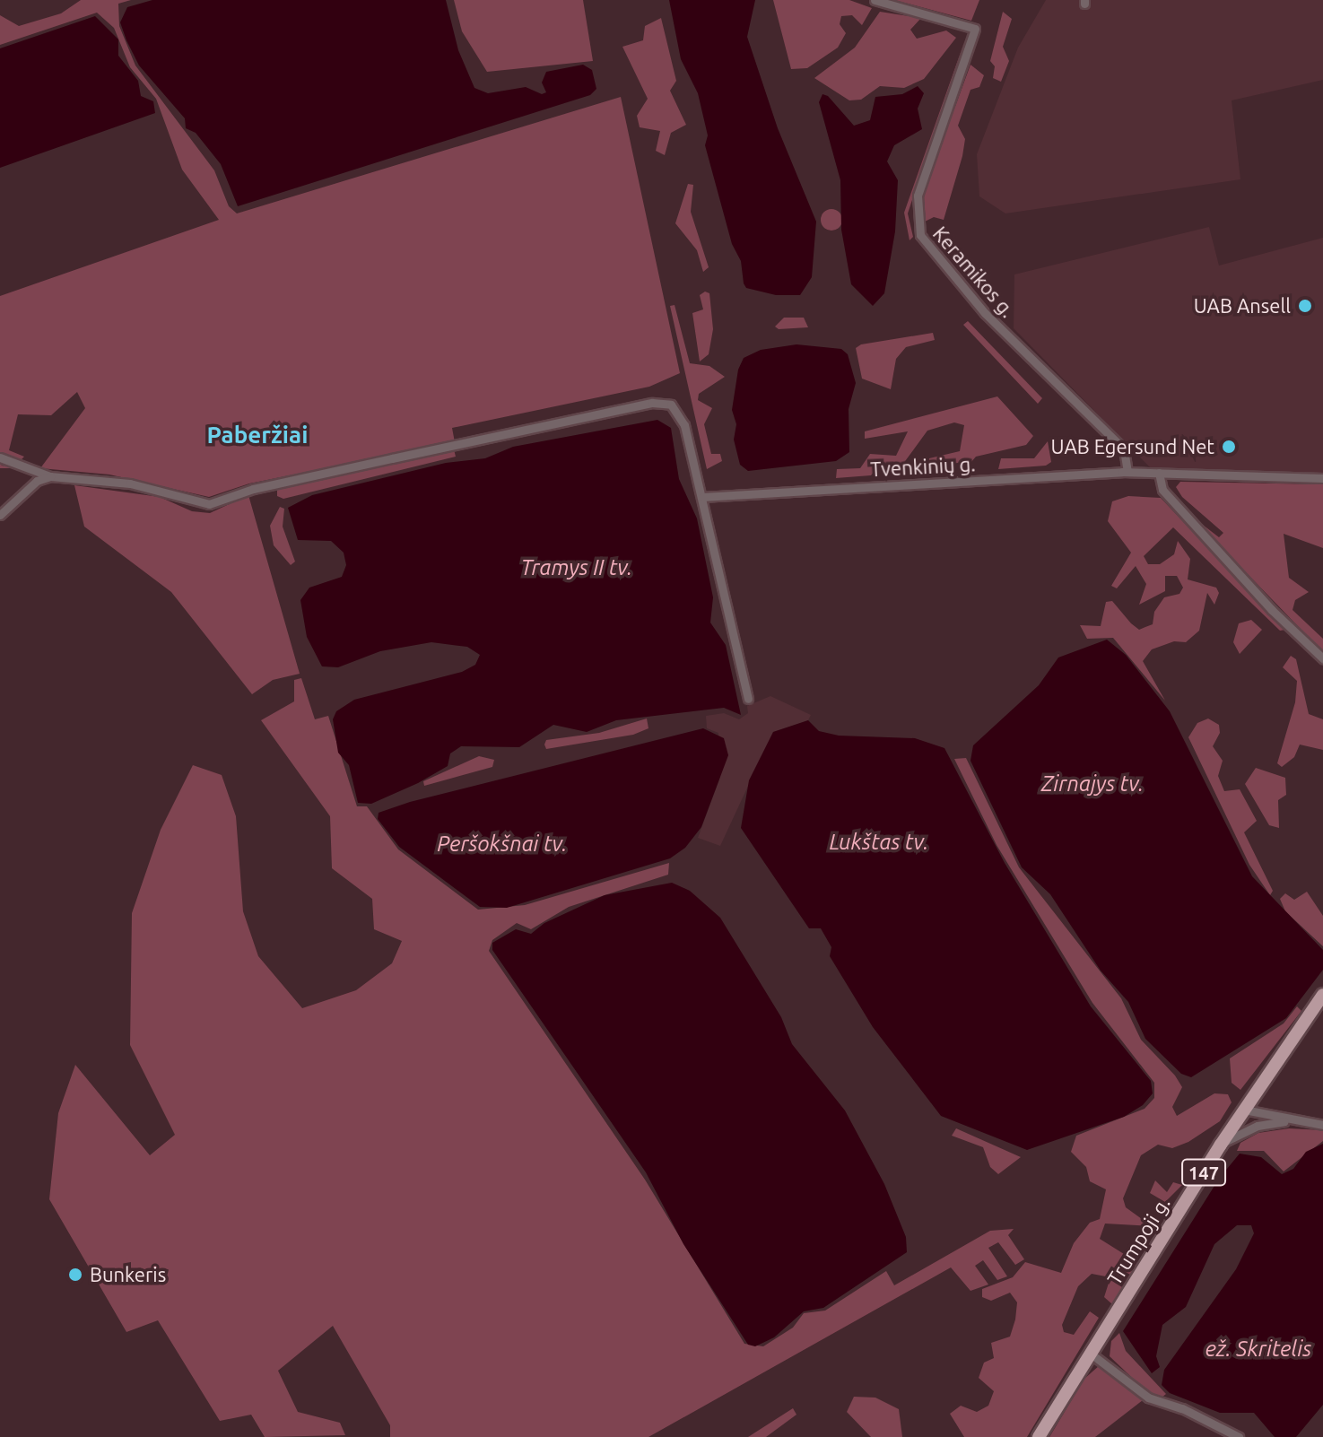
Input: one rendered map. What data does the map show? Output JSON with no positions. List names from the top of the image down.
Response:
{
  "streets": {
    "main road": ["147", "Trumpoji g."],
    "street": ["Keramikos g.", "Tvenkinių g."]
  },
  "crossings": [
    ["Keramikos g.", "Tvenkinių g."]
  ],
  "districts": ["Paberžiai"],
  "water": [
    "Tramys II tv.",
    "Zirnajys tv.",
    "Lukštas tv.",
    "Peršokšnai tv.",
    "ež. Skritelis"
  ],
  "places": ["UAB Ansell", "UAB Egersund Net", "Bunkeris"]
}
